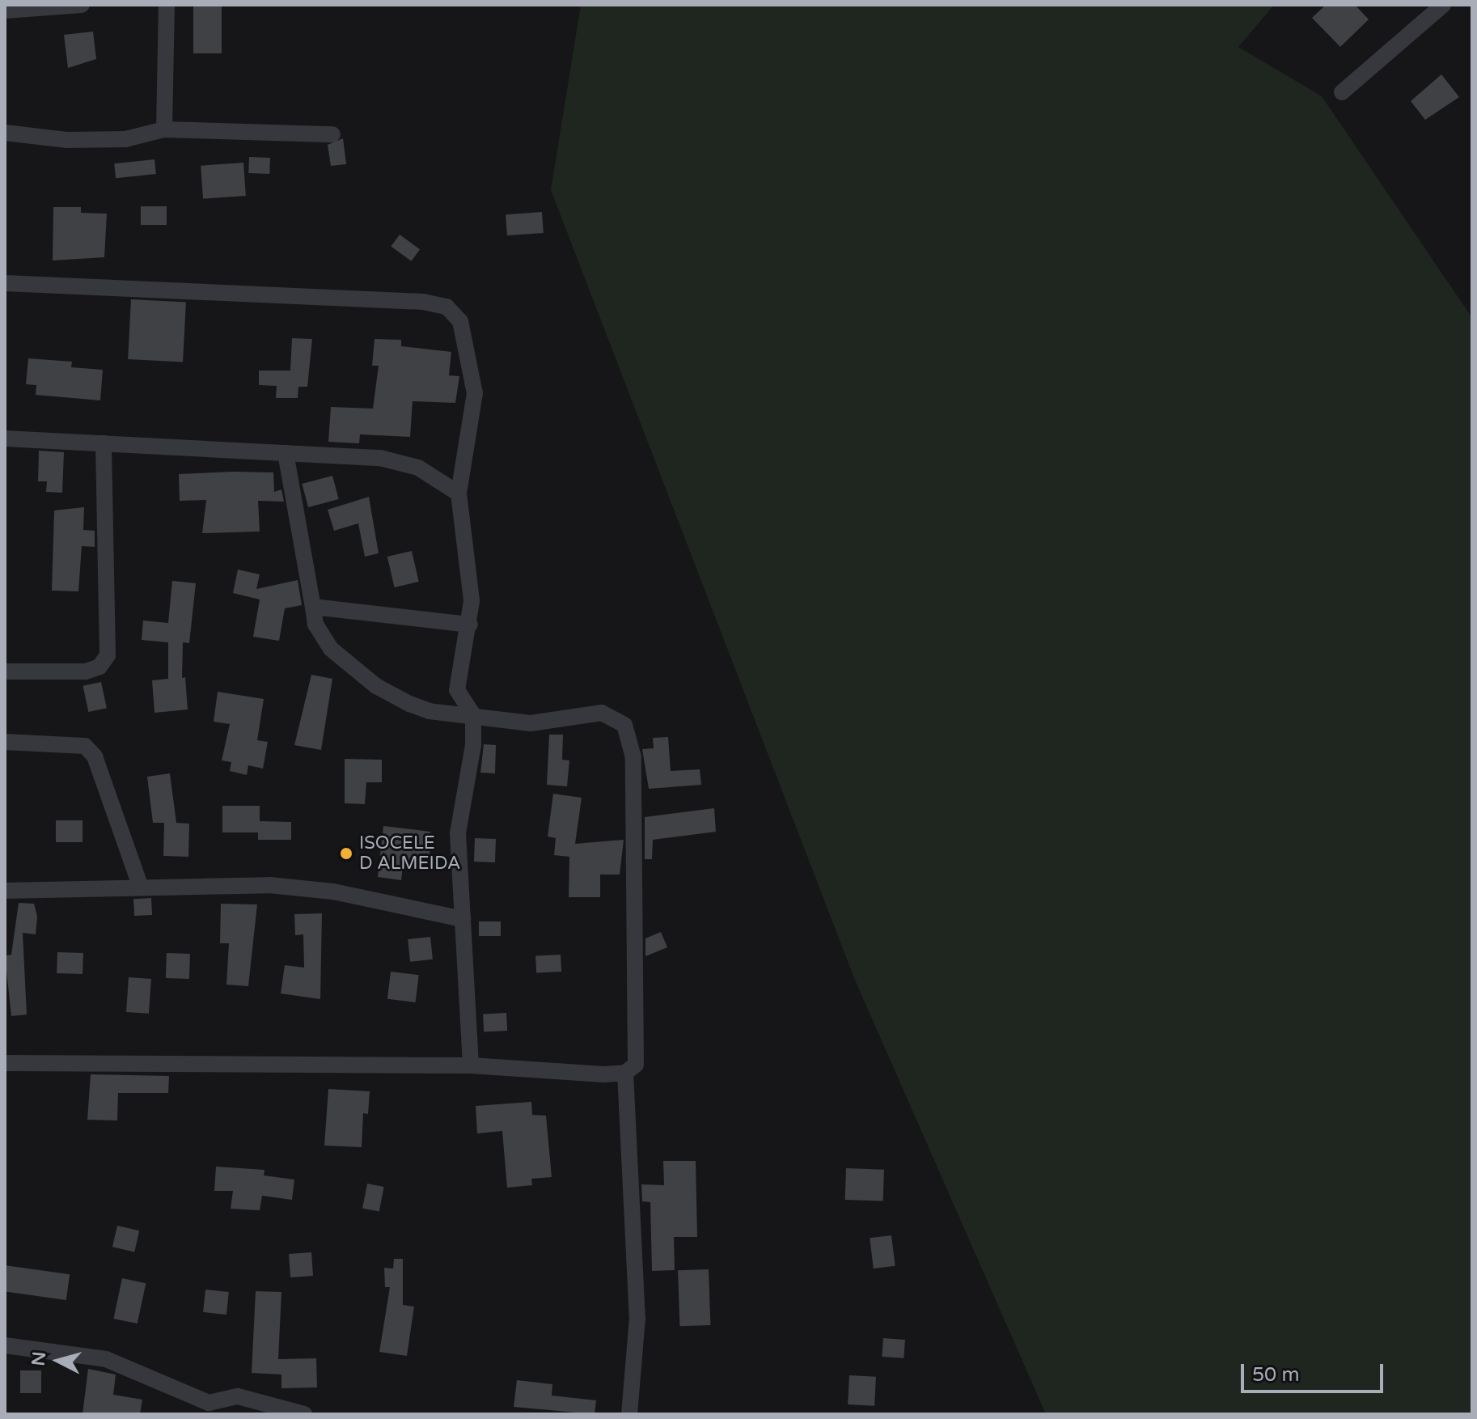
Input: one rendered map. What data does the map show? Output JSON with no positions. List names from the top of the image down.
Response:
{
  "places": ["ISOCELE D ALMEIDA"],
  "scale_bar": "50 m",
  "north": "left"
}
